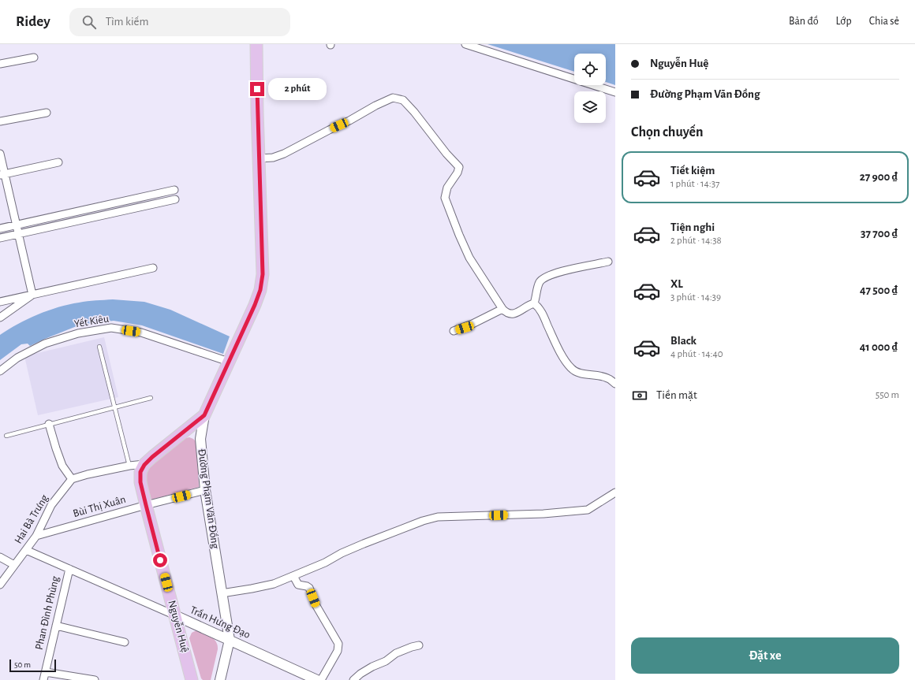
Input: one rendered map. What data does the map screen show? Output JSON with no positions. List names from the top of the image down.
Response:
{
  "streets": {
    "main road": ["Đường Phạm Văn Đồng", "Nguyễn Huệ"],
    "street": [
      "Yết Kiêu",
      "Bùi Thị Xuân",
      "Hai Bà Trưng",
      "Phan Đình Phùng",
      "Trần Hưng Đạo"
    ]
  },
  "crossings": [
    ["Yết Kiêu", "Đường Phạm Văn Đồng"],
    ["Đường Phạm Văn Đồng", "Bùi Thị Xuân"],
    ["Đường Phạm Văn Đồng", "Trần Hưng Đạo"],
    ["Bùi Thị Xuân", "Hai Bà Trưng"],
    ["Bùi Thị Xuân", "Nguyễn Huệ"],
    ["Hai Bà Trưng", "Trần Hưng Đạo"],
    ["Phan Đình Phùng", "Trần Hưng Đạo"],
    ["Trần Hưng Đạo", "Nguyễn Huệ"]
  ],
  "scale_bar": "50 m",
  "page": {
    "header": "Ridey",
    "search": "Tìm kiếm",
    "nav": ["Bản đồ", "Lớp", "Chia sẻ"],
    "banner": ["Nguyễn Huệ", "Đường Phạm Văn Đồng"],
    "bubble": "2 phút",
    "heading": "Chọn chuyến",
    "list": [
      {
        "name": "Tiết kiệm",
        "note": "1 phút · 14:37",
        "value": "27 900 ₫"
      },
      {
        "name": "Tiện nghi",
        "note": "2 phút · 14:38",
        "value": "37 700 ₫"
      },
      {
        "name": "XL",
        "note": "3 phút · 14:39",
        "value": "47 500 ₫"
      },
      {
        "name": "Black",
        "note": "4 phút · 14:40",
        "value": "41 000 ₫"
      }
    ],
    "pay": ["Tiền mặt", "550 m"],
    "buttons": "Đặt xe",
    "scale": "50 m"
  }
}
